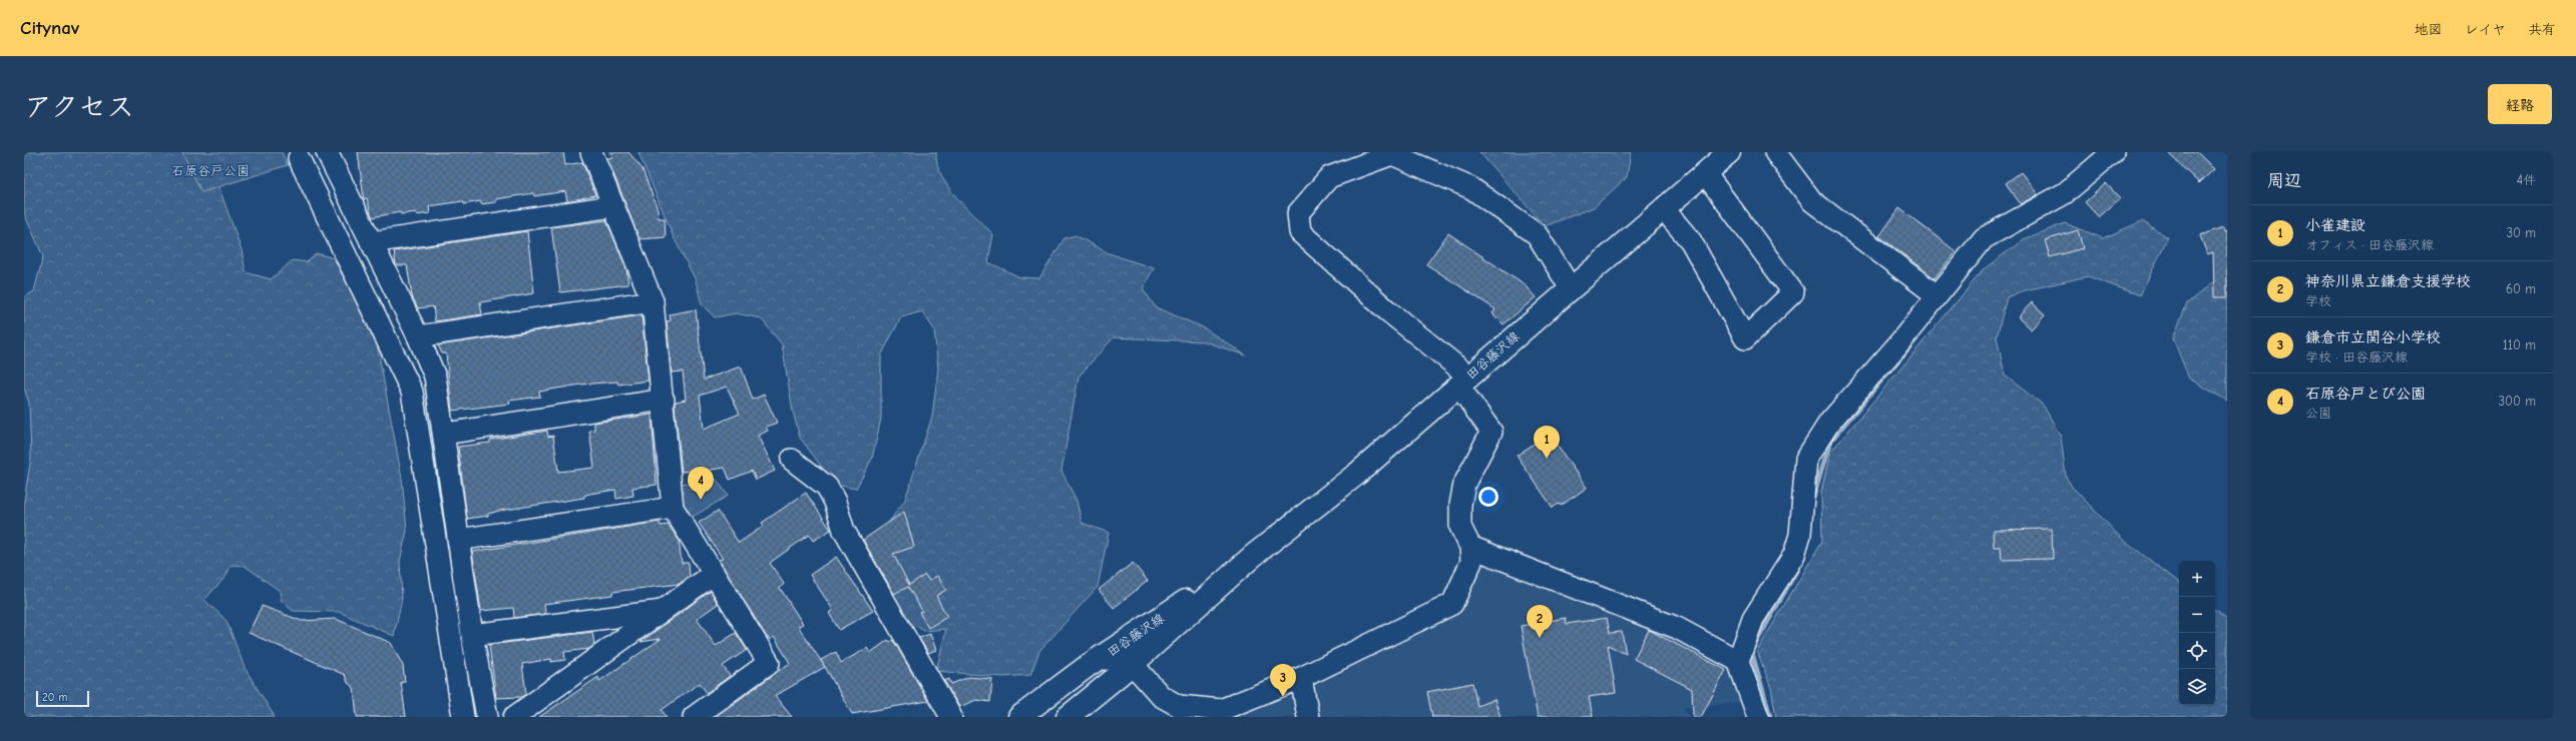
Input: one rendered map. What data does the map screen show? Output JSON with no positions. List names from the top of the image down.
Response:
{
  "streets": {
    "main road": ["田谷藤沢線"]
  },
  "parks": ["石原谷戸公園"],
  "scale_bar": "20 m",
  "page": {
    "header": "Citynav",
    "nav": ["地図", "レイヤ", "共有"],
    "title": "アクセス",
    "buttons": "経路",
    "heading": ["周辺", "4件"],
    "list": [
      {
        "mark": "1",
        "name": "小雀建設",
        "note": "オフィス · 田谷藤沢線",
        "value": "30 m"
      },
      {
        "mark": "2",
        "name": "神奈川県立鎌倉支援学校",
        "note": "学校",
        "value": "60 m"
      },
      {
        "mark": "3",
        "name": "鎌倉市立関谷小学校",
        "note": "学校 · 田谷藤沢線",
        "value": "110 m"
      },
      {
        "mark": "4",
        "name": "石原谷戸とび公園",
        "note": "公園",
        "value": "300 m"
      }
    ],
    "pins": [
      "1",
      "4",
      "2",
      "3"
    ],
    "map_buttons": ["+", "−"],
    "scale": "20 m"
  }
}
